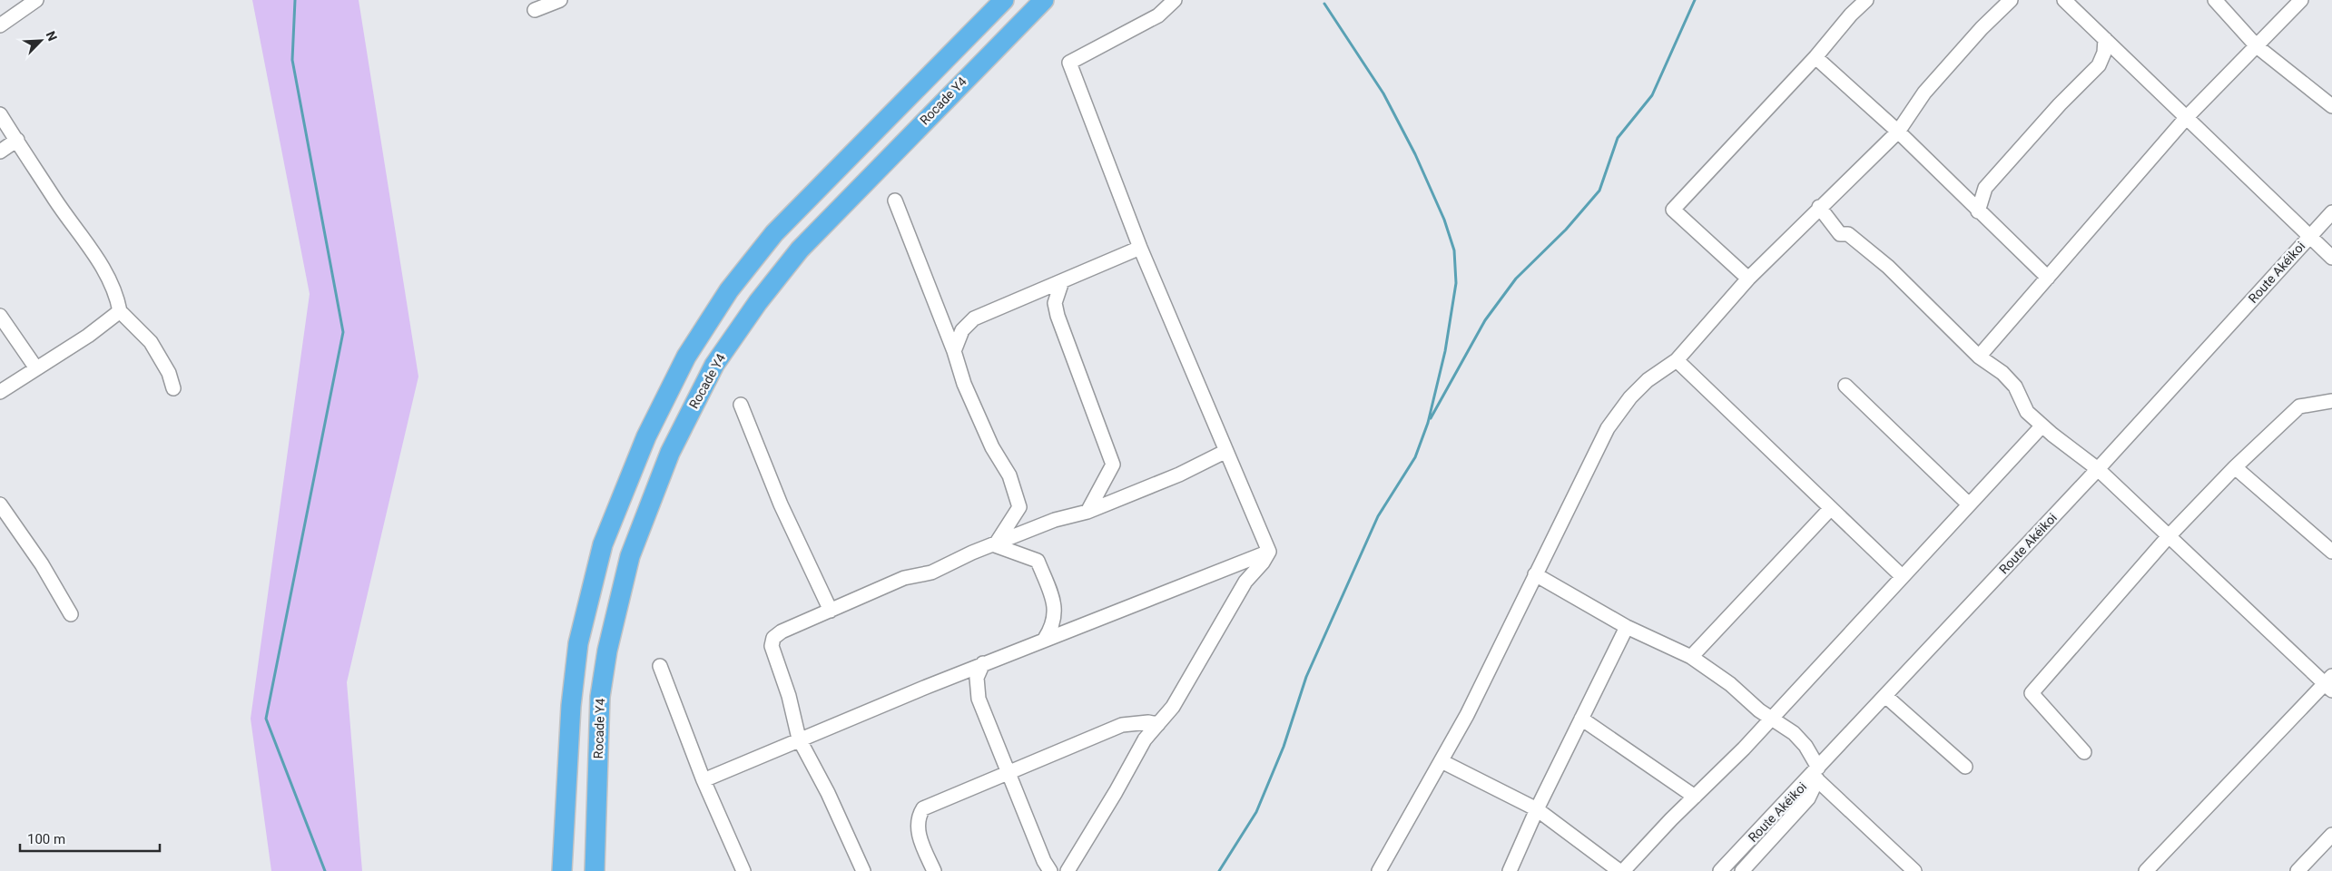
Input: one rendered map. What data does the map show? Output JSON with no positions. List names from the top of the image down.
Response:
{
  "streets": {
    "highway": ["Rocade Y4"],
    "street": ["Route Akéikoi"]
  },
  "scale_bar": "100 m",
  "north": "top right"
}
